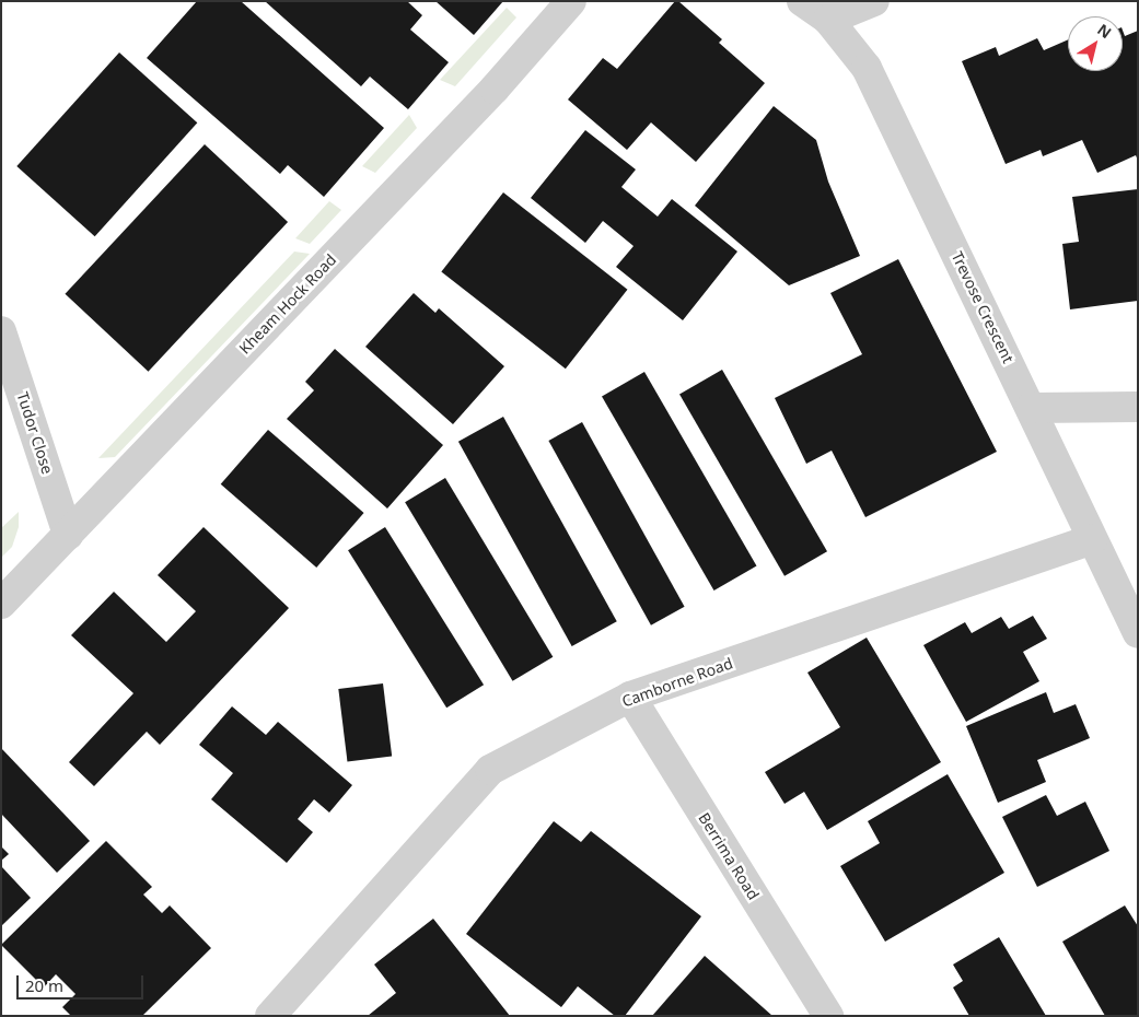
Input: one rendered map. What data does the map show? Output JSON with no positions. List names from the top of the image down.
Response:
{
  "streets": {
    "street": [
      "Kheam Hock Road",
      "Trevose Crescent",
      "Tudor Close",
      "Camborne Road",
      "Berrima Road"
    ]
  },
  "crossings": [
    ["Kheam Hock Road", "Tudor Close"],
    ["Trevose Crescent", "Camborne Road"],
    ["Camborne Road", "Berrima Road"]
  ],
  "scale_bar": "20 m",
  "north": "top right"
}
